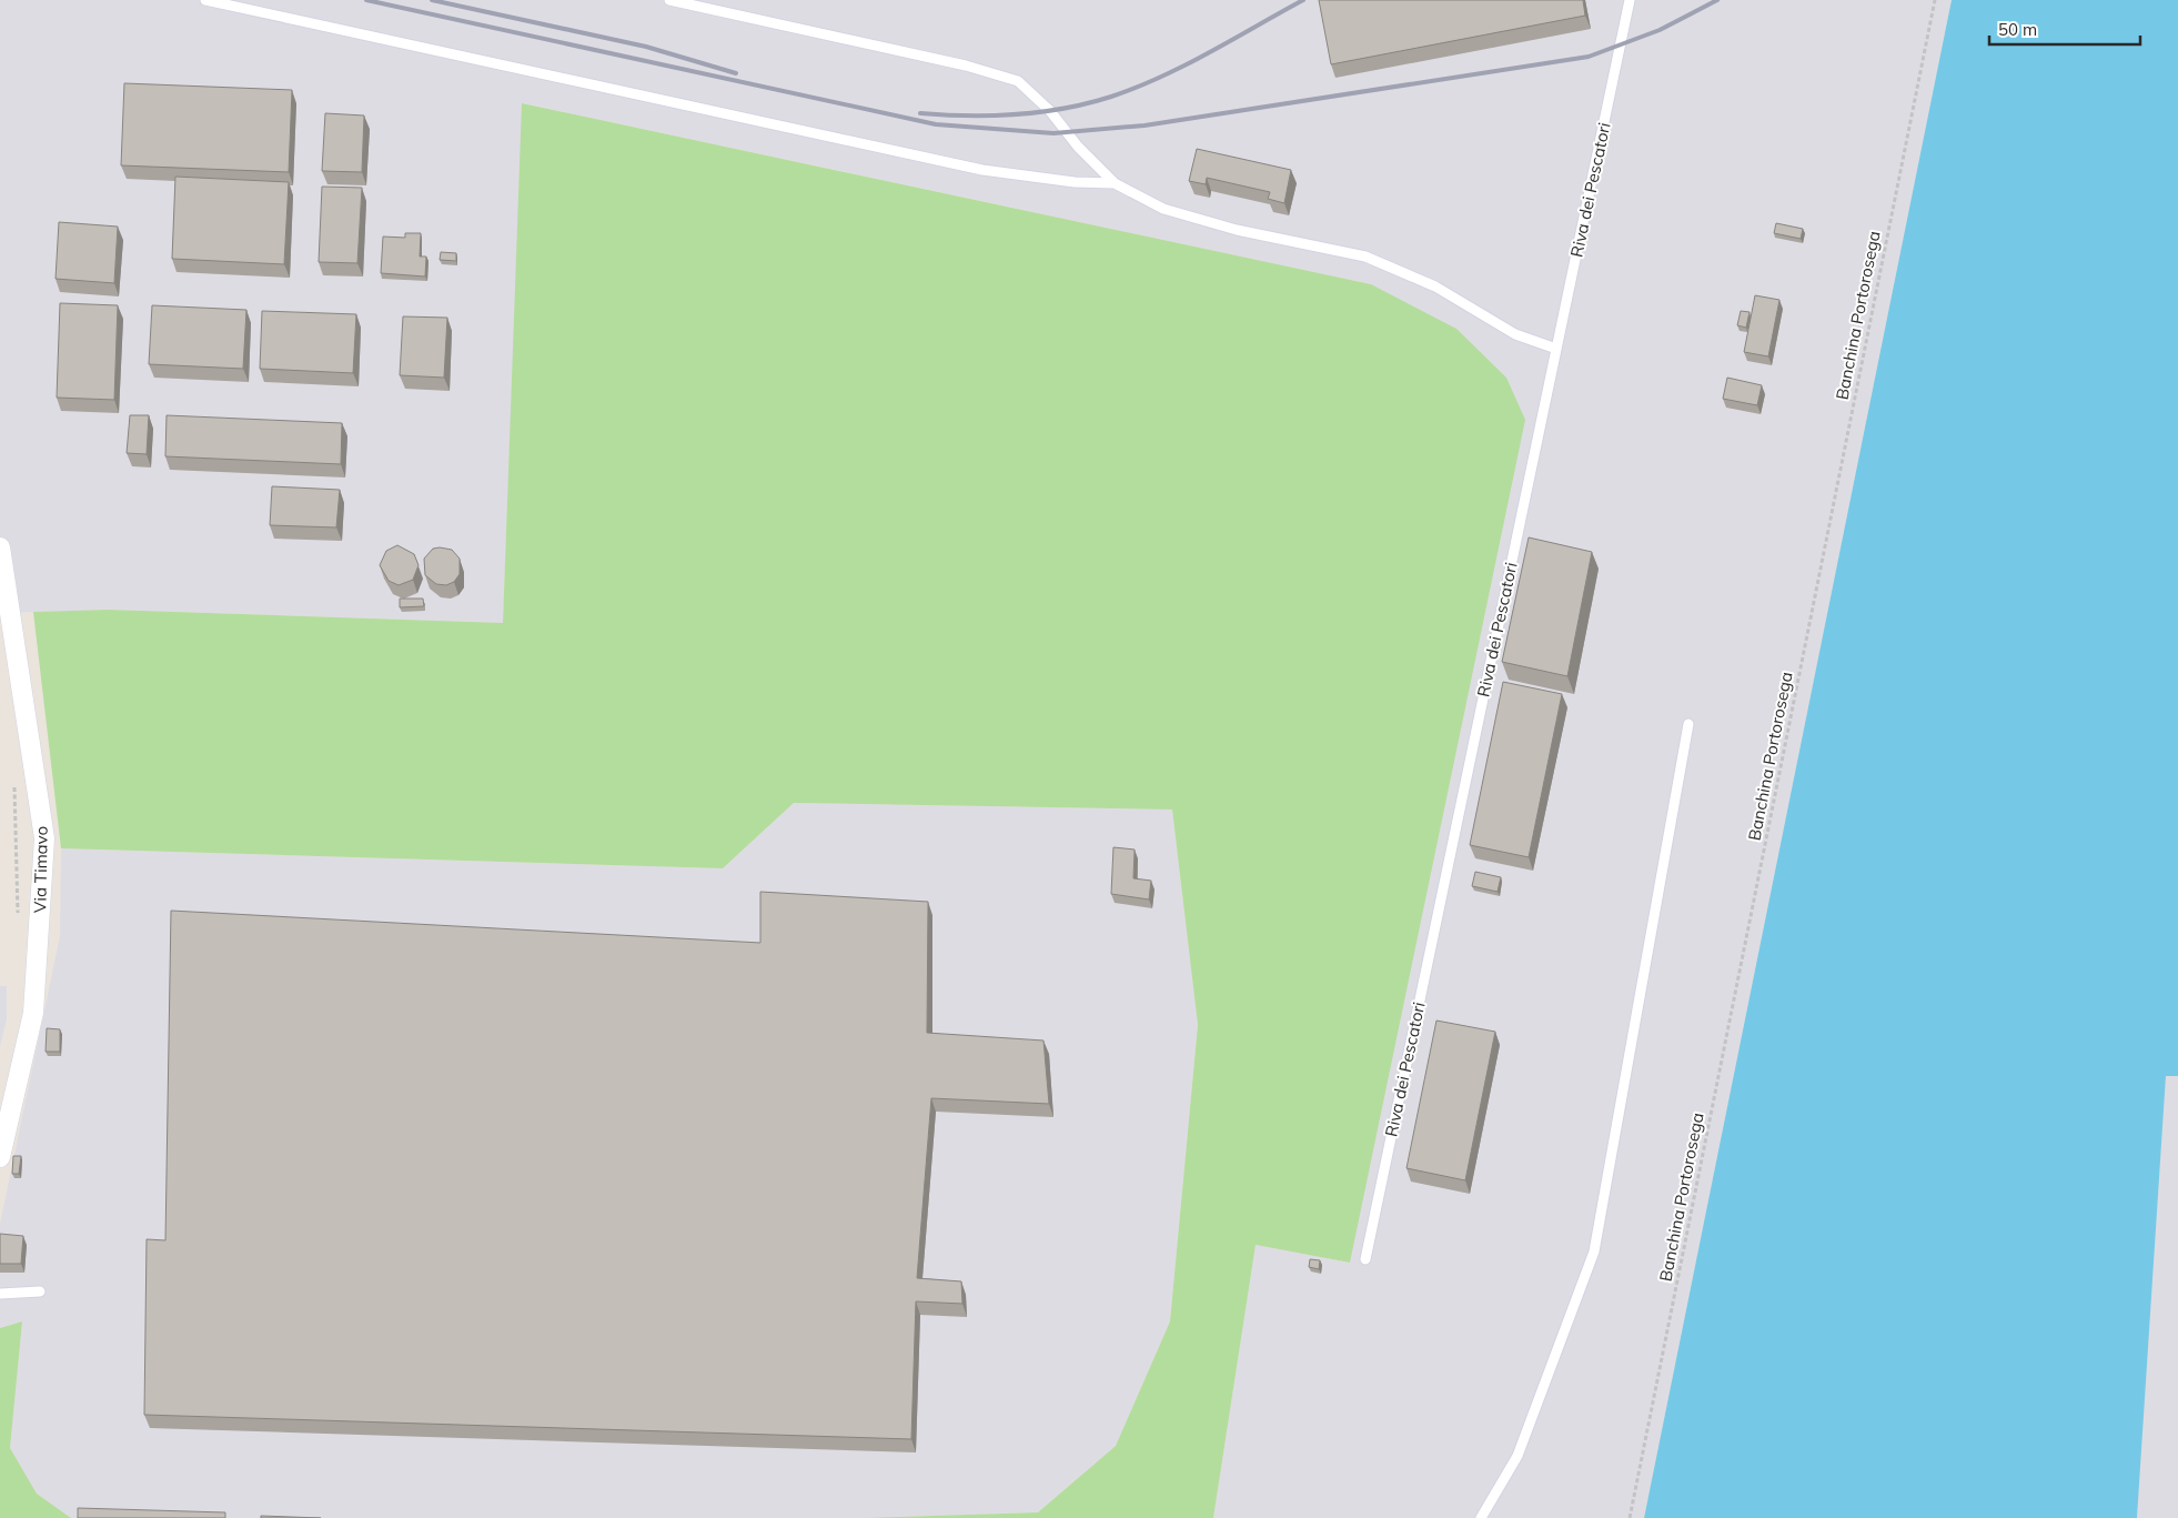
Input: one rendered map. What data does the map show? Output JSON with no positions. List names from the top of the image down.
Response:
{
  "streets": {
    "street": ["Via Timavo"],
    "lane": ["Riva dei Pescatori"],
    "path": ["Banchina Portorosega"]
  },
  "scale_bar": "50 m"
}
